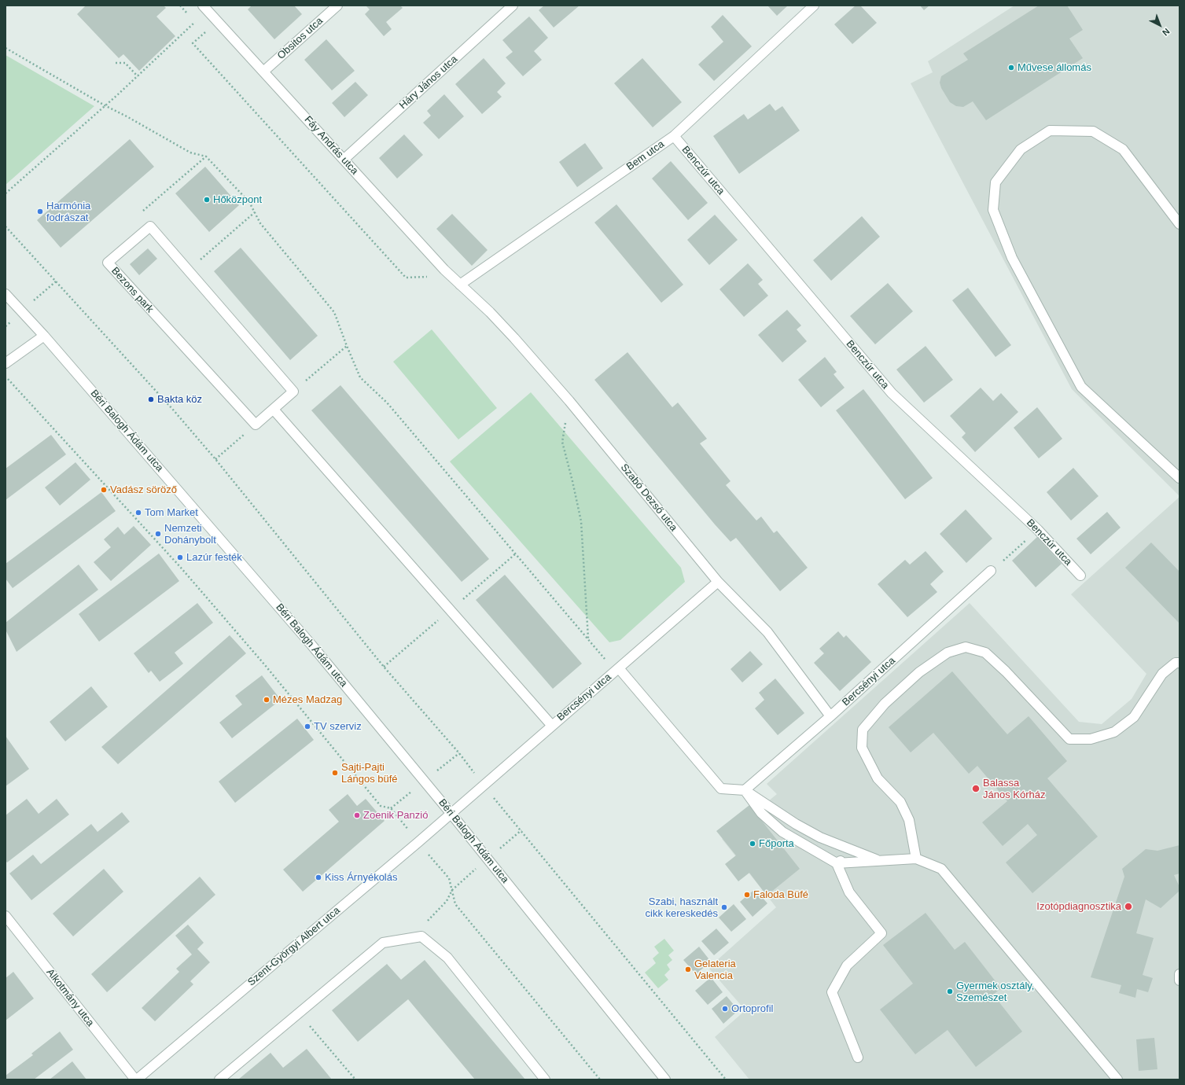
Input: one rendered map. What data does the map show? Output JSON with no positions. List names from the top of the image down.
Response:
{
  "streets": {
    "street": [
      "Obsitos utca",
      "Háry János utca",
      "Fáy András utca",
      "Bem utca",
      "Benczúr utca",
      "Bezons park",
      "Béri Balogh Ádám utca",
      "Szabó Dezső utca",
      "Bercsényi utca",
      "Szent-Györgyi Albert utca",
      "Alkotmány utca"
    ]
  },
  "crossings": [
    ["Obsitos utca", "Fáy András utca"],
    ["Háry János utca", "Fáy András utca"],
    ["Fáy András utca", "Bem utca"],
    ["Fáy András utca", "Szabó Dezső utca"],
    ["Bem utca", "Benczúr utca"],
    ["Bem utca", "Szabó Dezső utca"],
    ["Béri Balogh Ádám utca", "Bercsényi utca"],
    ["Béri Balogh Ádám utca", "Szent-Györgyi Albert utca"],
    ["Szabó Dezső utca", "Bercsényi utca"],
    ["Bercsényi utca", "Szent-Györgyi Albert utca"],
    ["Szent-Györgyi Albert utca", "Alkotmány utca"]
  ],
  "places": [
    "Művese állomás",
    "Hőközpont",
    "Harmónia fodrászat",
    "Bakta köz",
    "Vadász söröző",
    "Tom Market",
    "Nemzeti Dohánybolt",
    "Lazúr festék",
    "Mézes Madzag",
    "TV szerviz",
    "Sajti-Pajti Lángos büfé",
    "Balassa János Kórház",
    "Zoenik Panzió",
    "Főporta",
    "Kiss Árnyékolás",
    "Faloda Büfé",
    "Izotópdiagnosztika",
    "Szabi, használt cikk kereskedés",
    "Gelateria Valencia",
    "Gyermek osztály, Szemészet",
    "Ortoprofil"
  ],
  "north": "bottom right"
}
